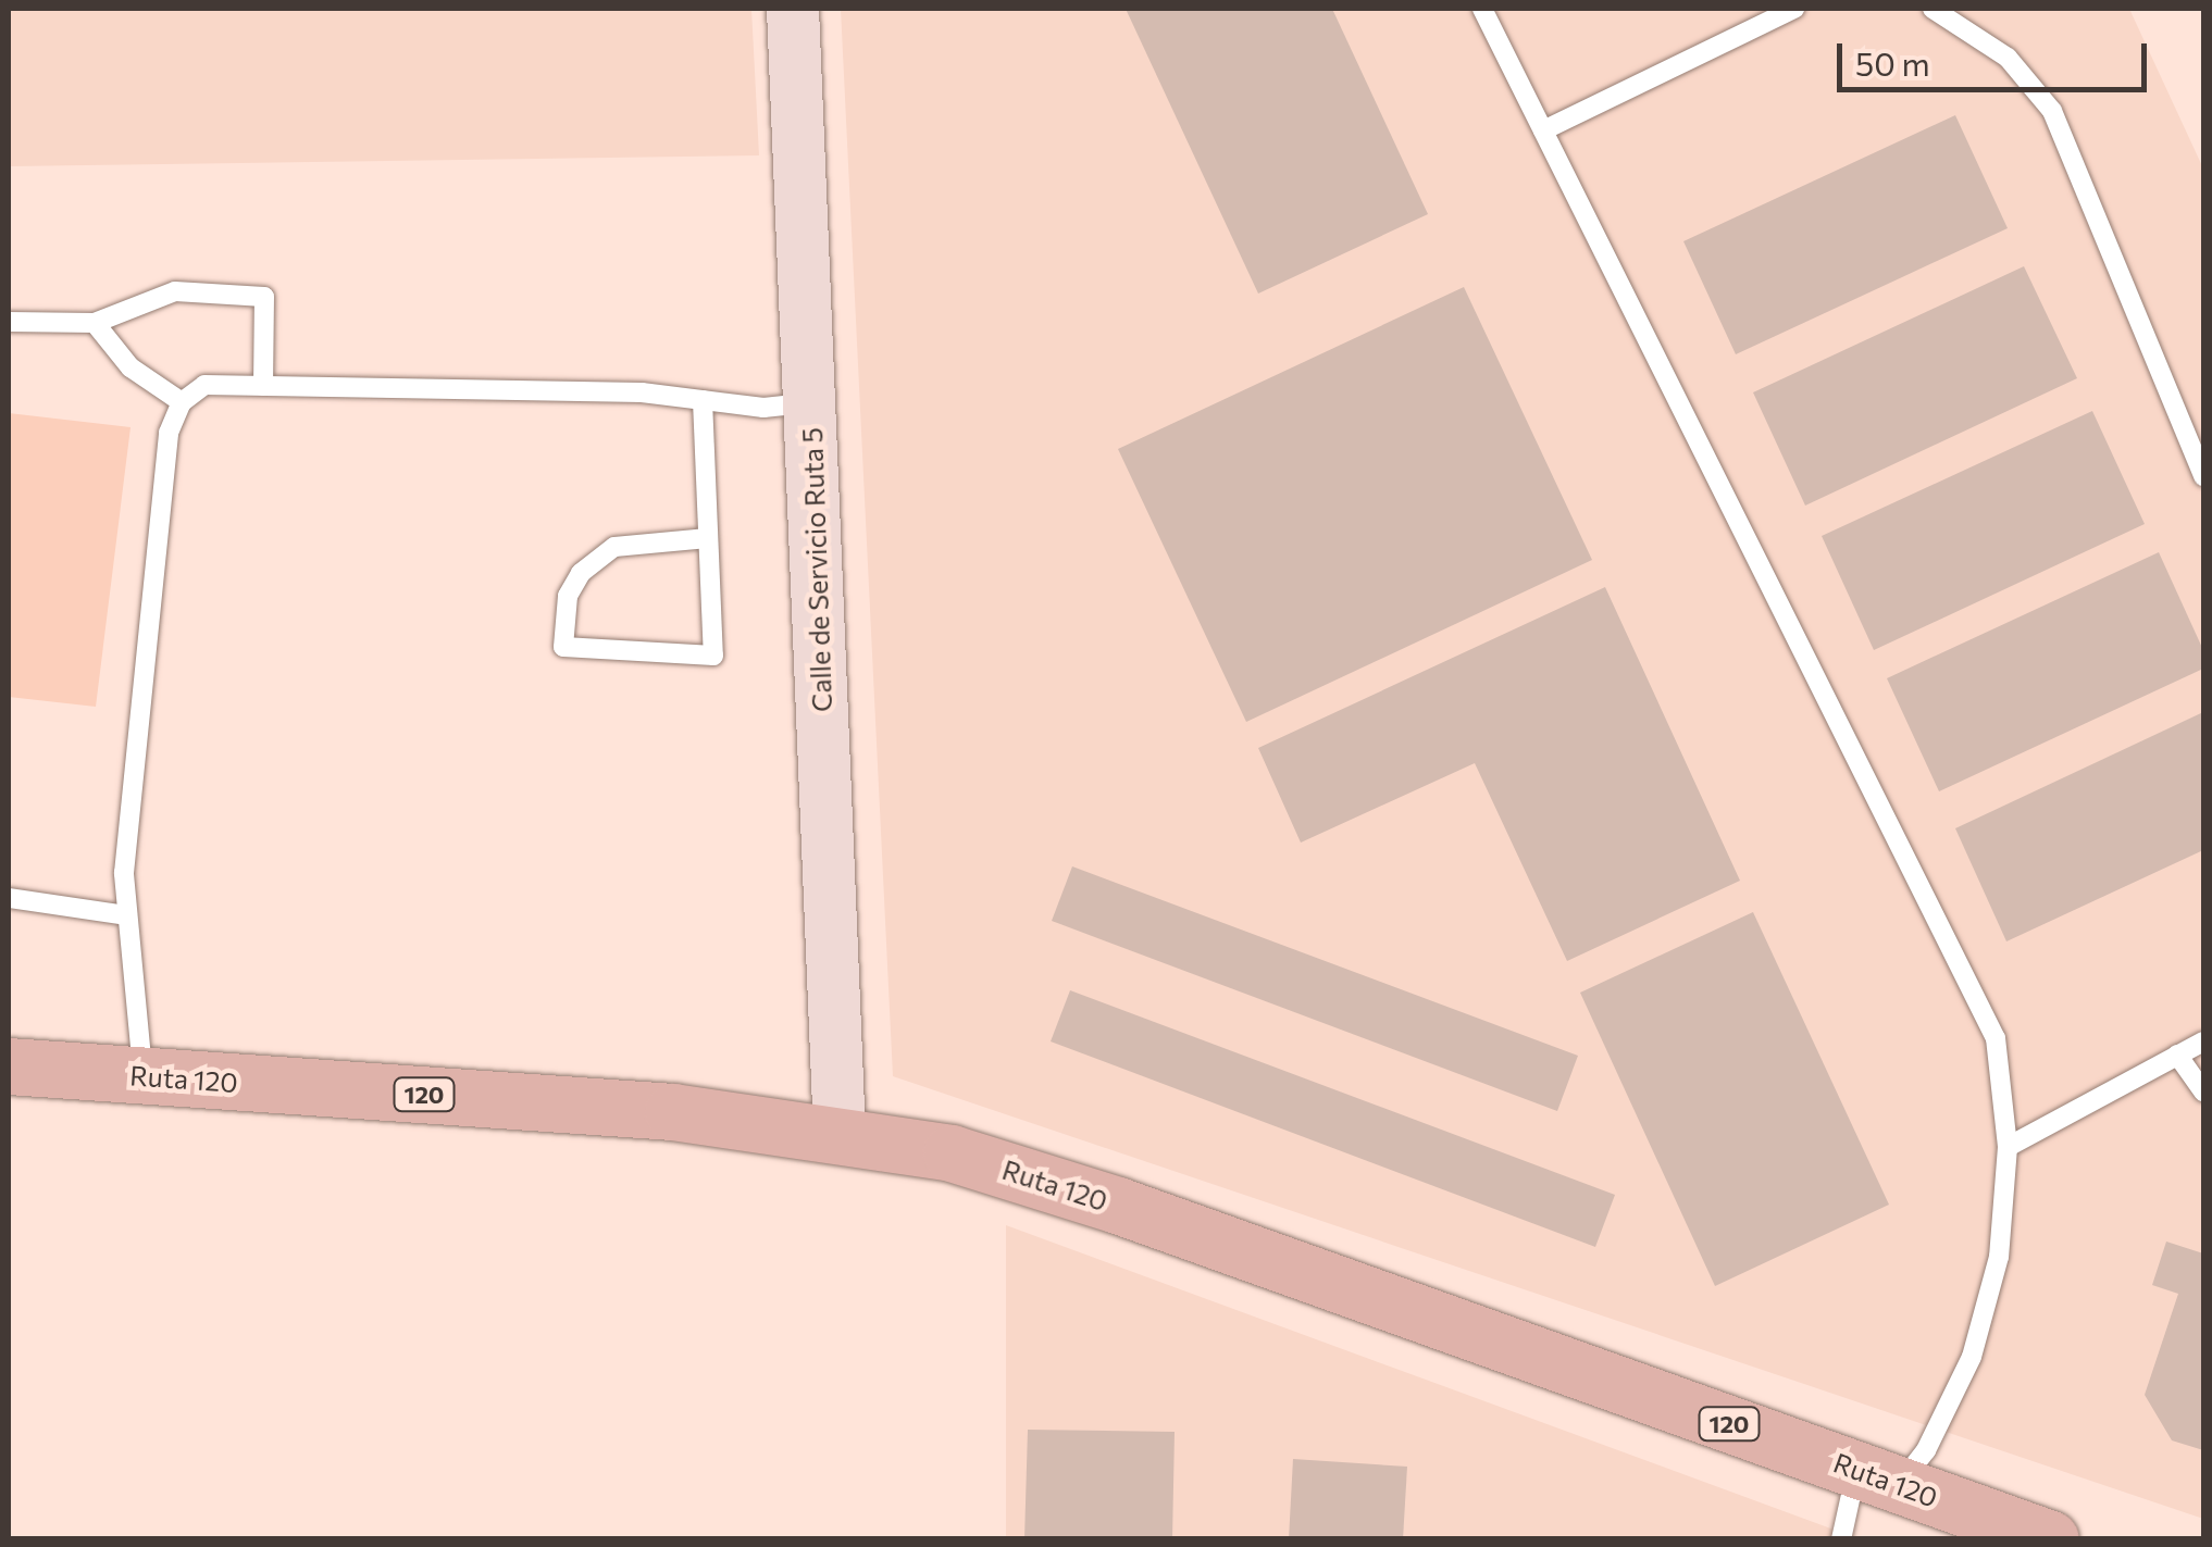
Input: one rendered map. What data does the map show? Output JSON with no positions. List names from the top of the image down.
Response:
{
  "streets": {
    "main road": ["Ruta 120", "120"],
    "street": ["Calle de Servicio Ruta 5"]
  },
  "crossings": [
    ["Calle de Servicio Ruta 5", "Ruta 120"]
  ],
  "scale_bar": "50 m"
}
